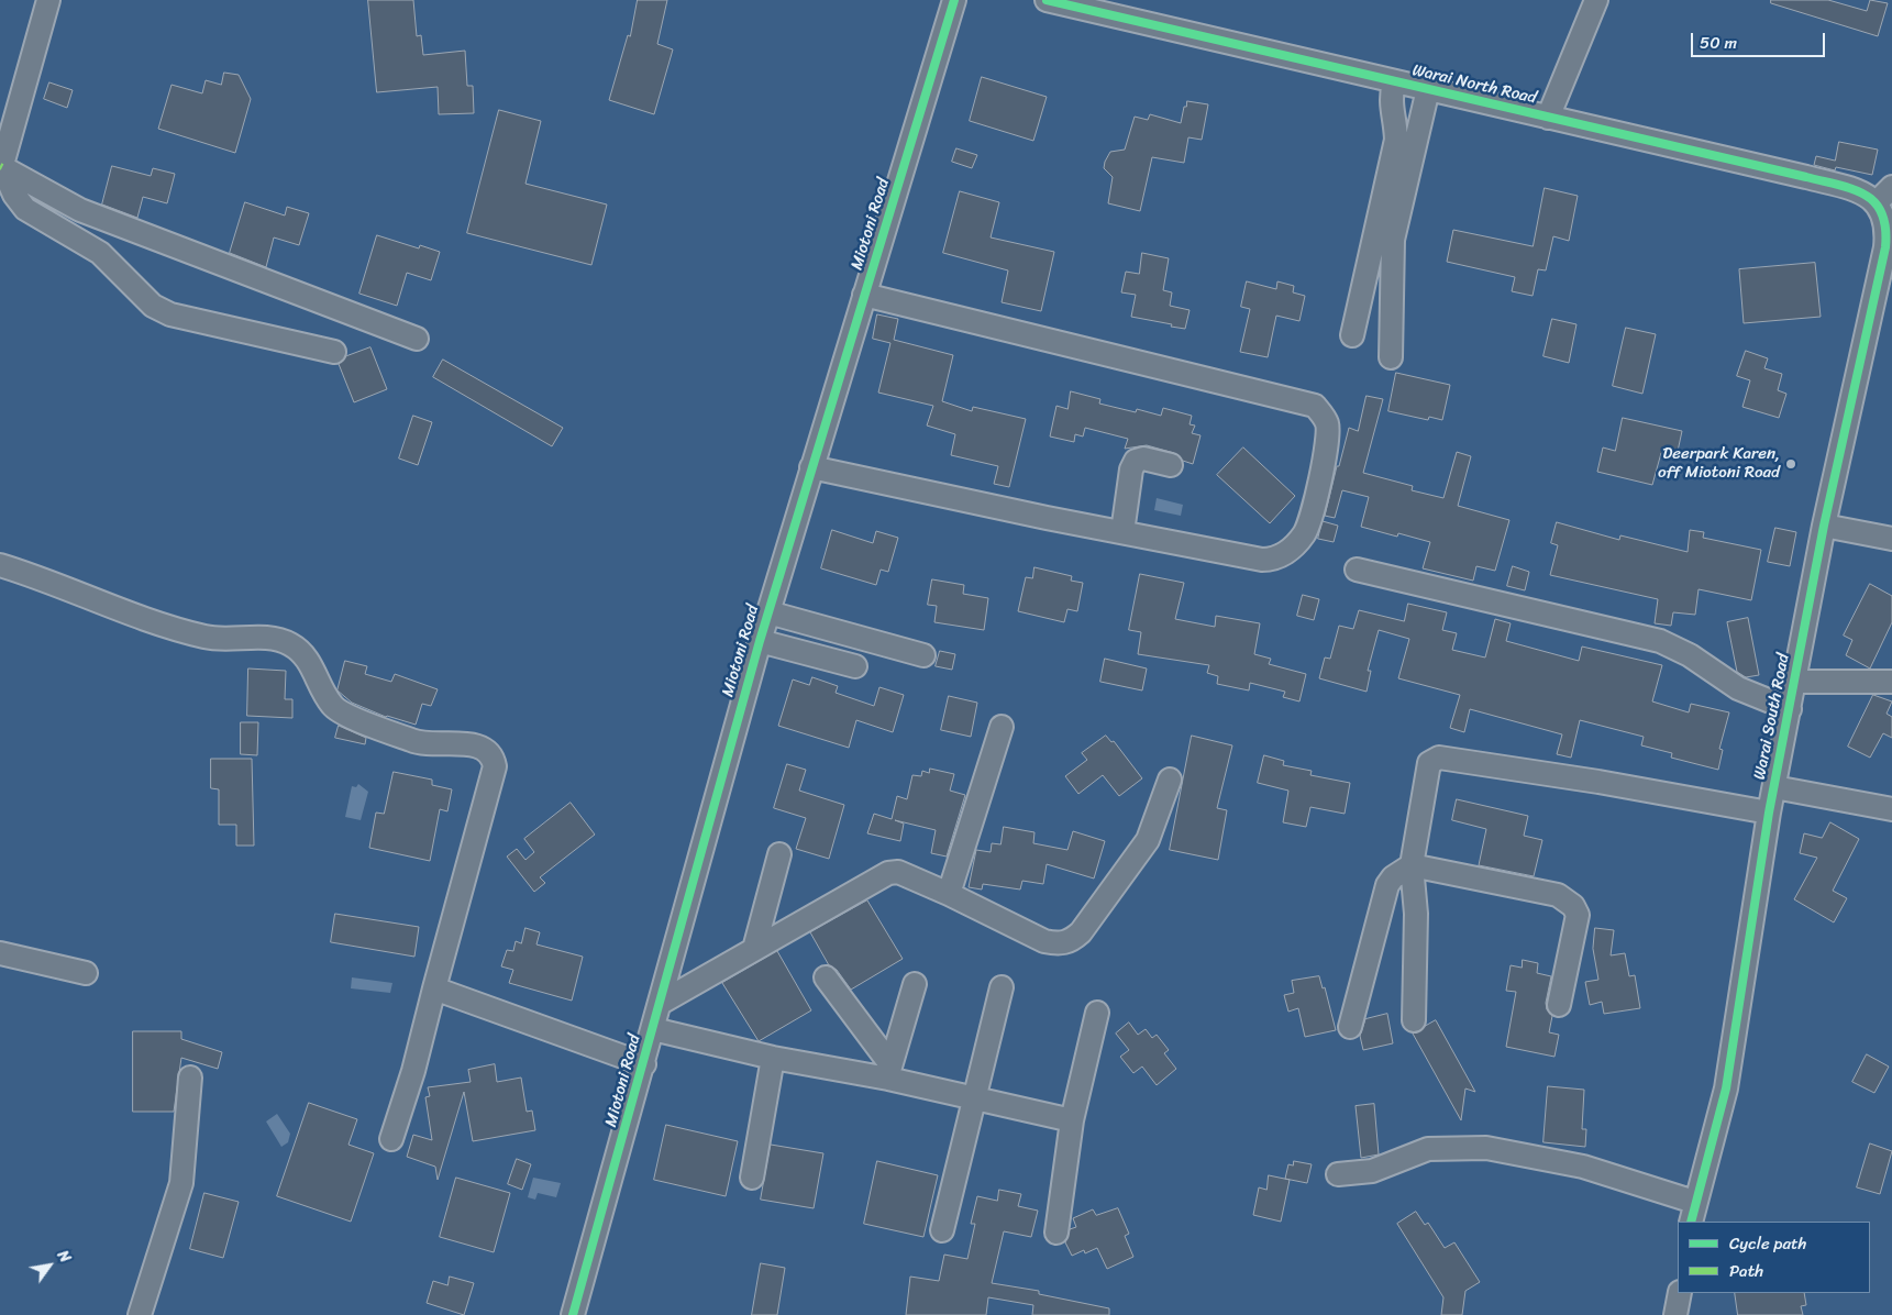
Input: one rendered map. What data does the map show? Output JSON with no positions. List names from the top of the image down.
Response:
{
  "streets": {
    "street": ["Warai North Road", "Miotoni Road", "Warai South Road"]
  },
  "crossings": [
    ["Warai North Road", "Warai South Road"]
  ],
  "places": ["Deerpark Karen, off Miotoni Road"],
  "legend": ["Cycle path", "Path"],
  "scale_bar": "50 m",
  "north": "top right"
}
